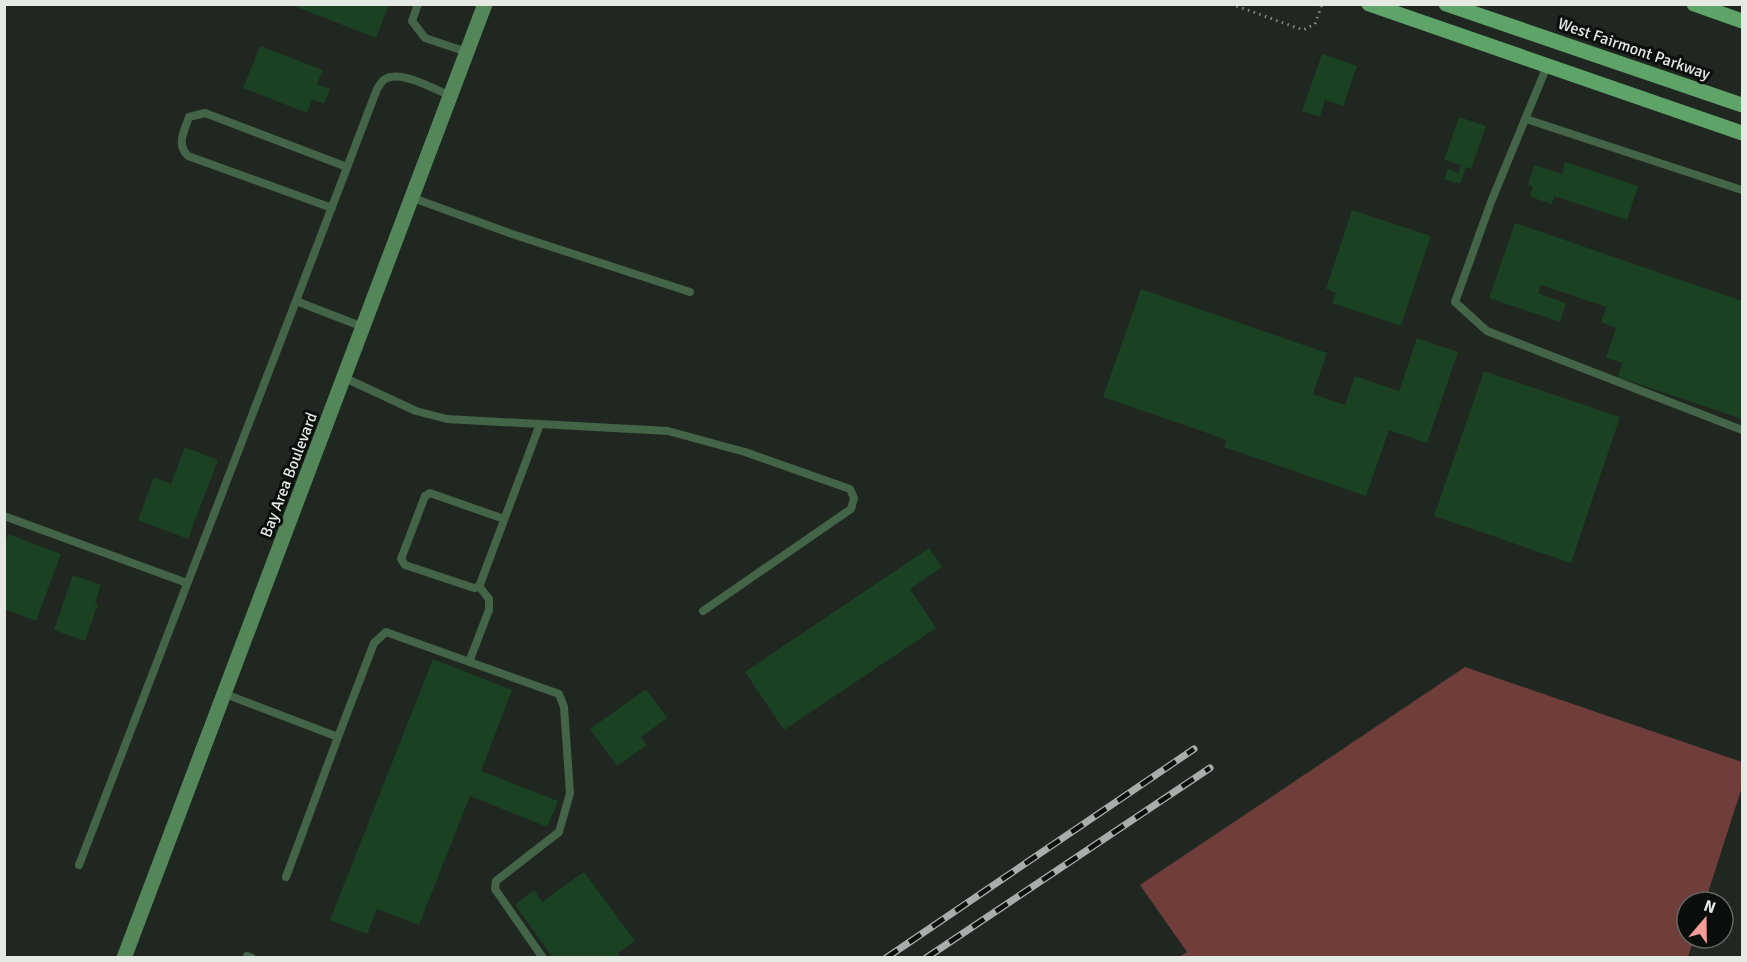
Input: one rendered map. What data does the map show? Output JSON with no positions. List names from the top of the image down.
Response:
{
  "streets": {
    "main road": ["West Fairmont Parkway", "Bay Area Boulevard"]
  },
  "north": "top"
}
